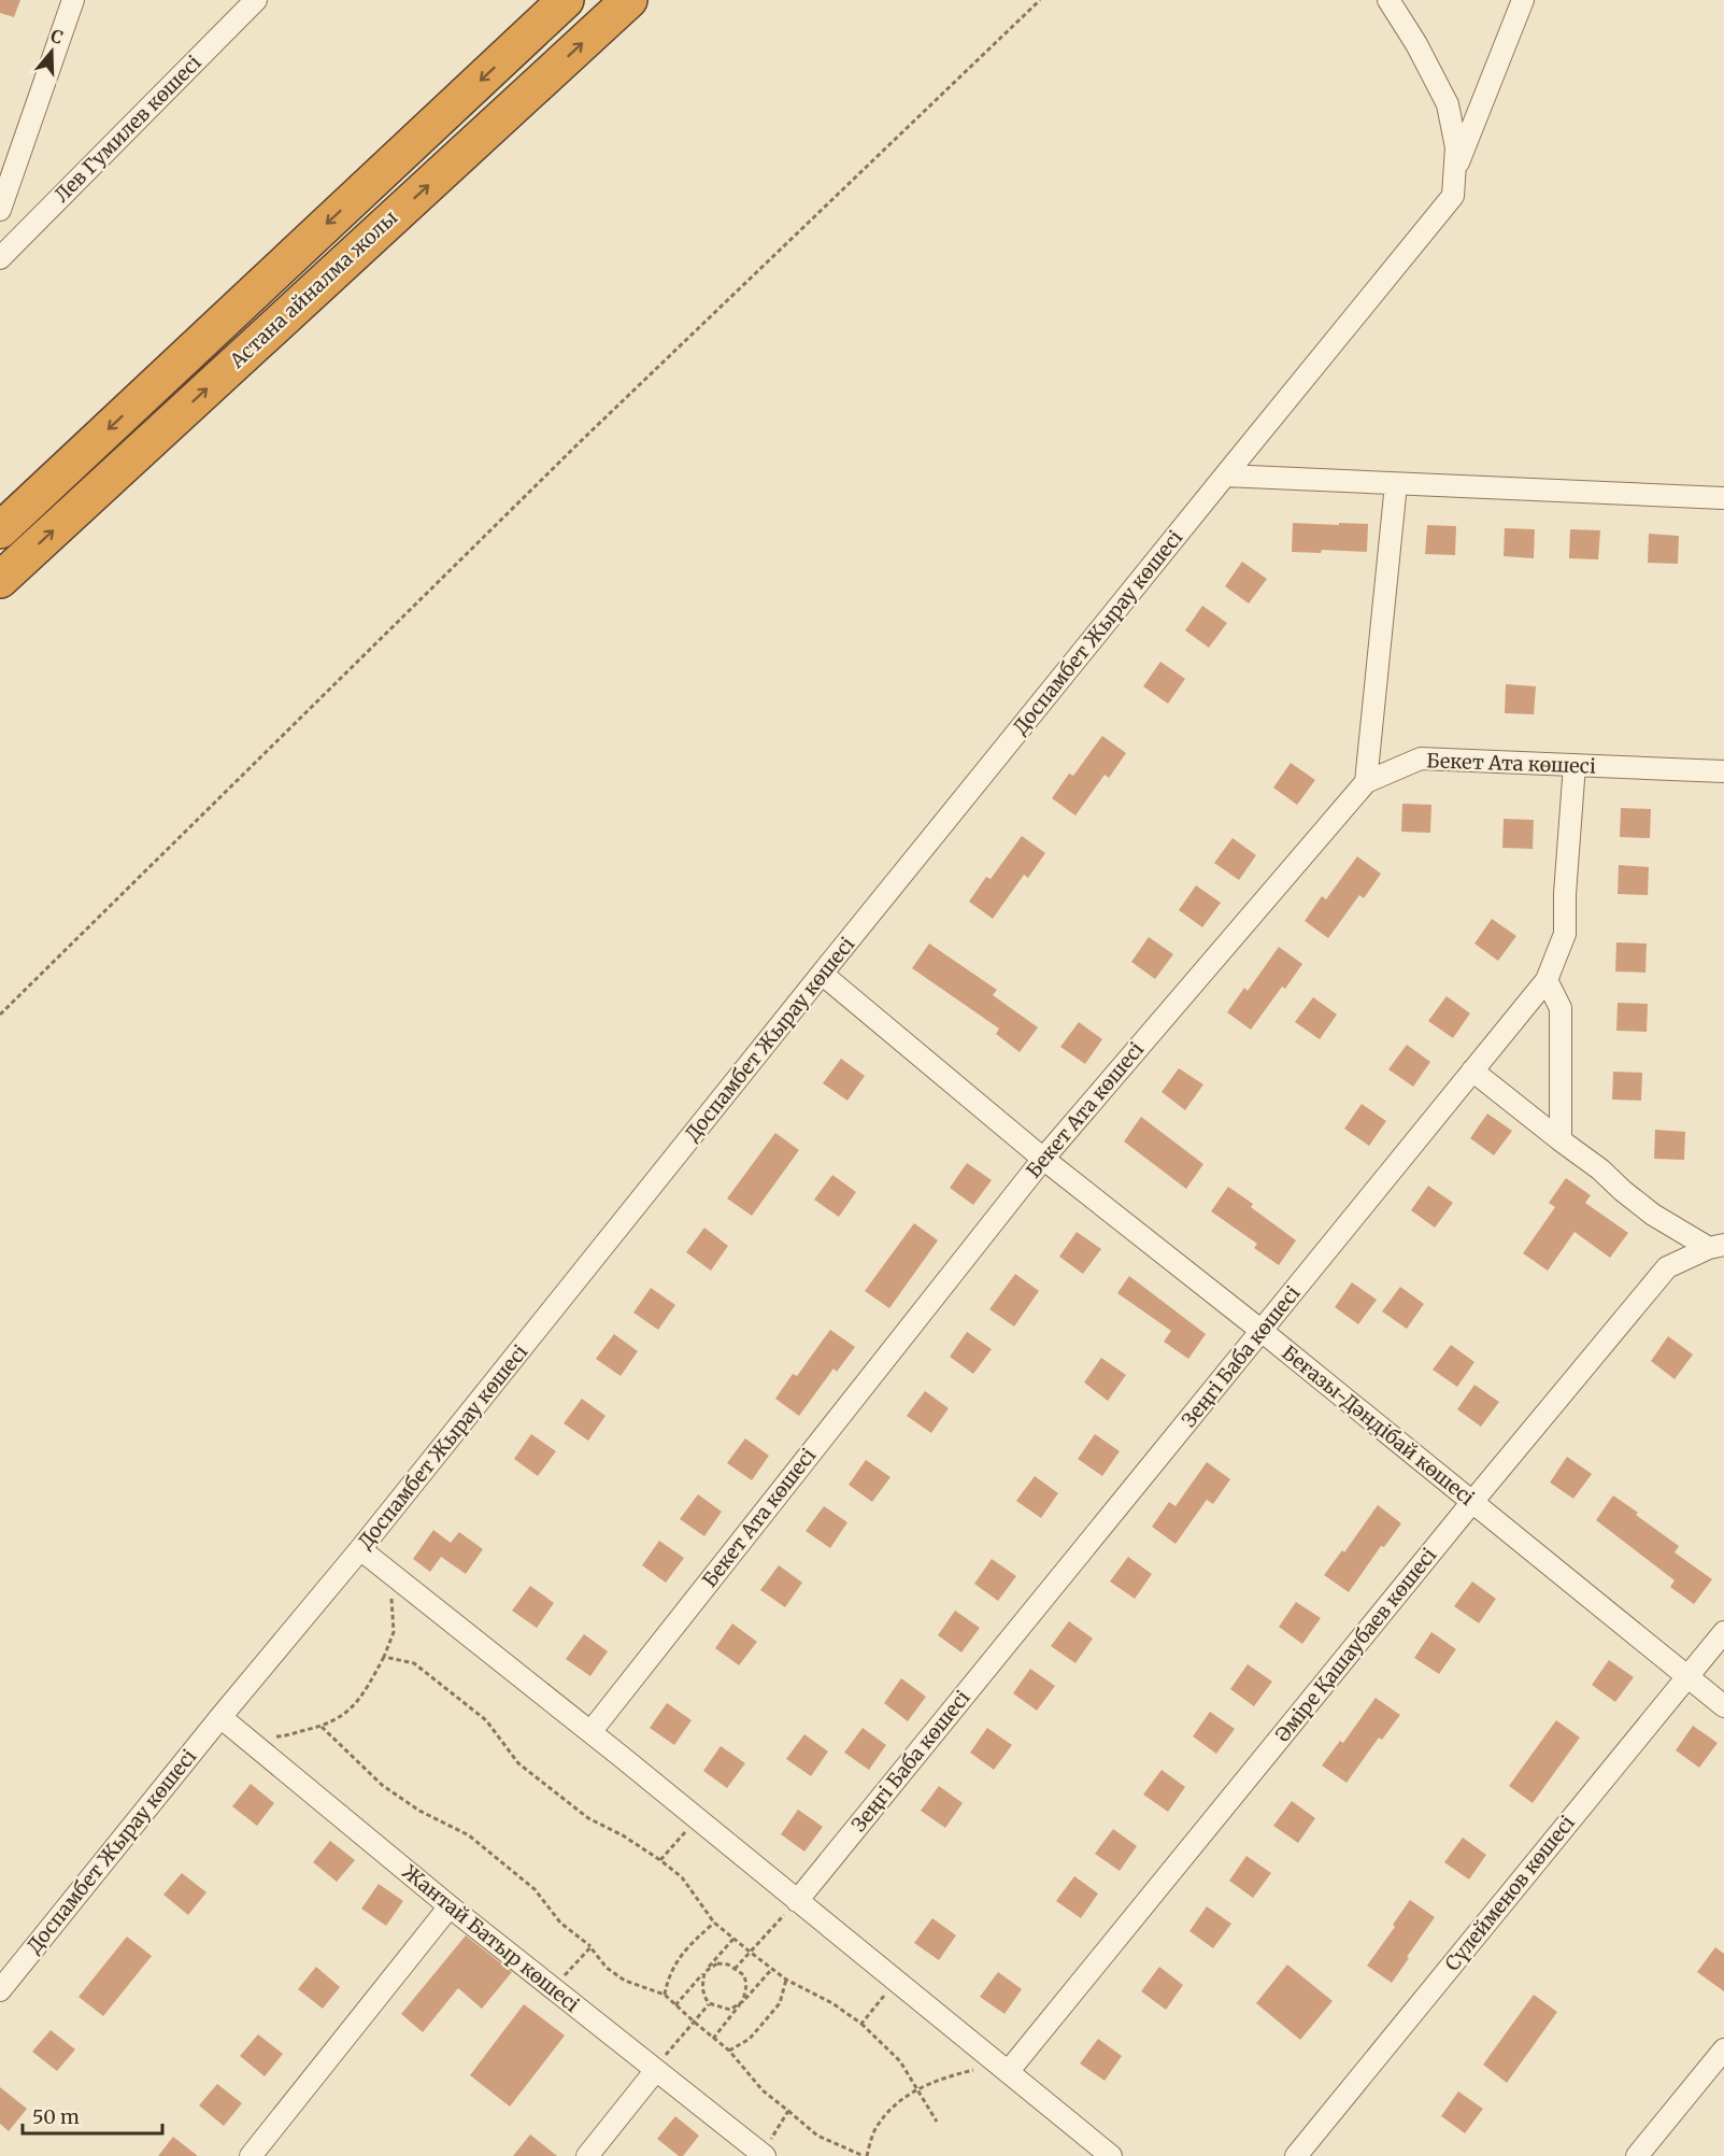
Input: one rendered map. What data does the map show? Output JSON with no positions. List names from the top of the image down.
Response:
{
  "streets": {
    "highway": ["Астана айналма жолы"],
    "street": [
      "Лев Гумилев көшесі",
      "Доспамбет Жырау көшесі",
      "Бекет Ата көшесі",
      "Зеңгі Баба көшесі",
      "Беғазы-Дәндібай көшесі",
      "Әміре Қашаубаев көшесі",
      "Сүлейменов көшесі",
      "Жантай Батыр көшесі"
    ]
  },
  "crossings": [
    ["Доспамбет Жырау көшесі", "Беғазы-Дәндібай көшесі"],
    ["Доспамбет Жырау көшесі", "Жантай Батыр көшесі"],
    ["Бекет Ата көшесі", "Зеңгі Баба көшесі"],
    ["Бекет Ата көшесі", "Беғазы-Дәндібай көшесі"],
    ["Зеңгі Баба көшесі", "Беғазы-Дәндібай көшесі"],
    ["Беғазы-Дәндібай көшесі", "Әміре Қашаубаев көшесі"],
    ["Беғазы-Дәндібай көшесі", "Сүлейменов көшесі"]
  ],
  "scale_bar": "50 m",
  "north": "top"
}
